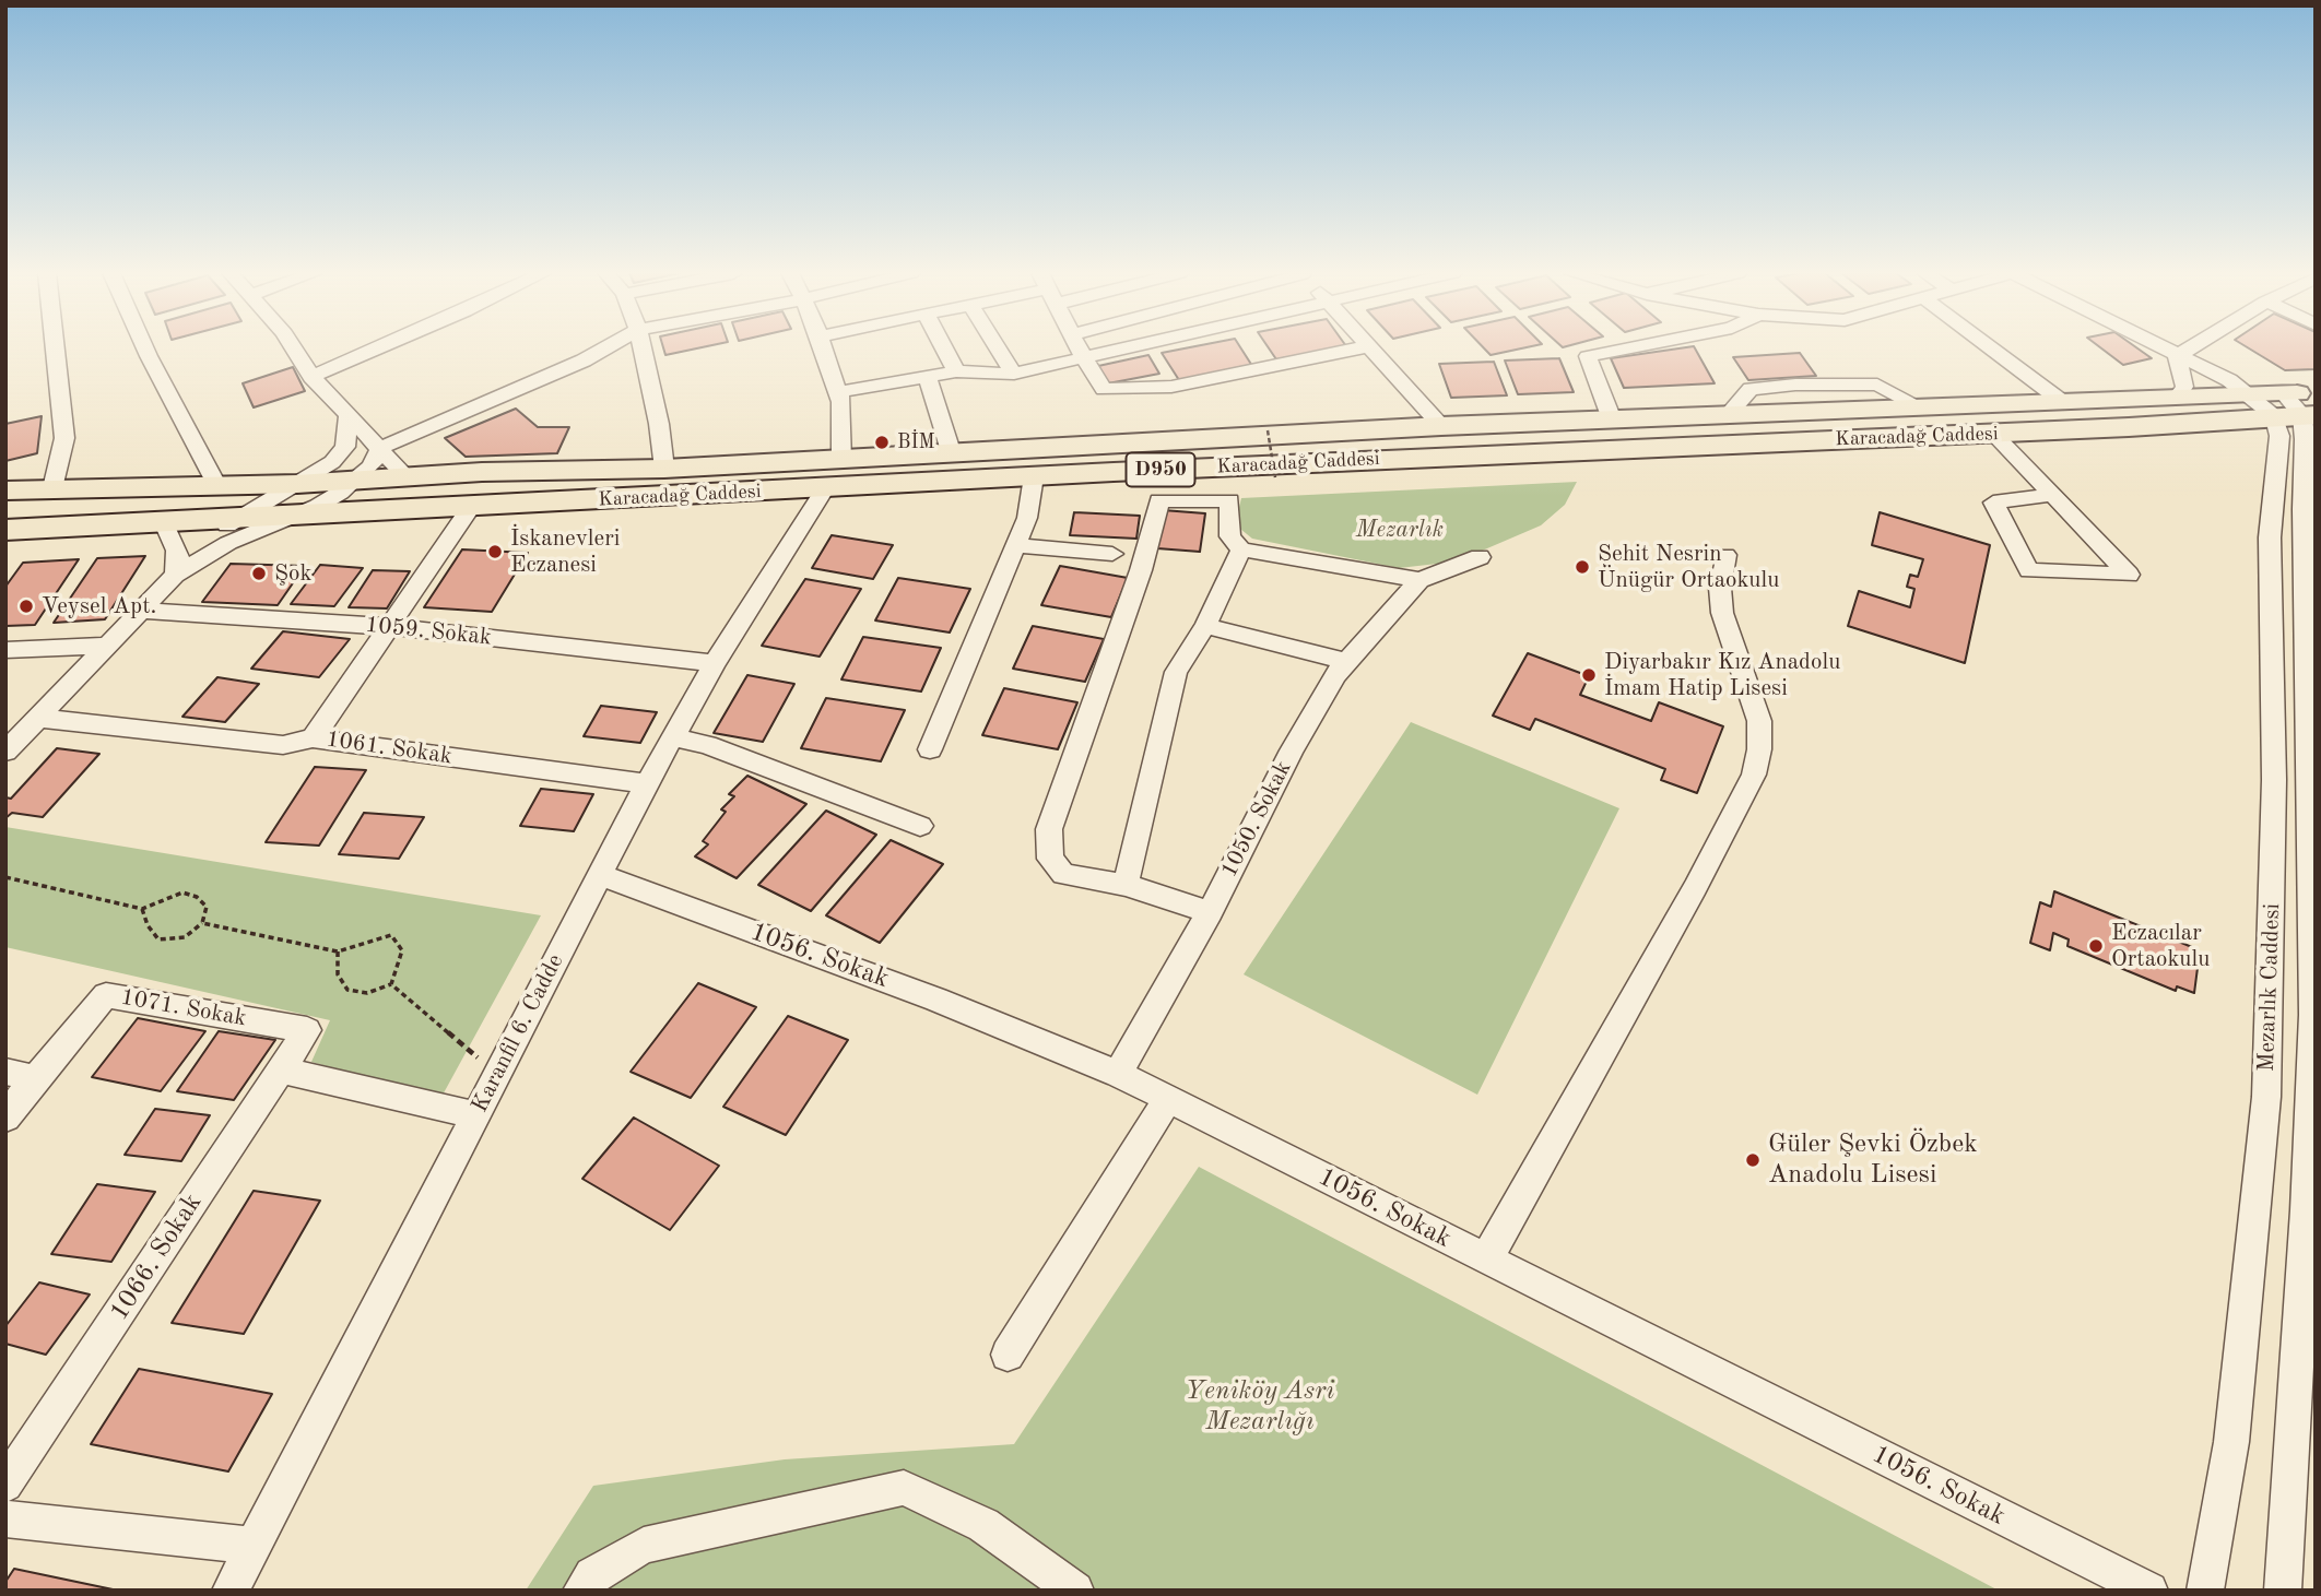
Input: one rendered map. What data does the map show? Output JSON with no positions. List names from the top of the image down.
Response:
{
  "streets": {
    "highway": ["Karacadağ Caddesi", "D950"],
    "street": [
      "1059. Sokak",
      "1061. Sokak",
      "1050. Sokak",
      "1056. Sokak",
      "Mezarlık Caddesi",
      "1071. Sokak",
      "Karanfil 6. Cadde",
      "1066. Sokak"
    ]
  },
  "crossings": [
    ["Karacadağ Caddesi", "Mezarlık Caddesi"],
    ["Karacadağ Caddesi", "Karanfil 6. Cadde"],
    ["1059. Sokak", "Karanfil 6. Cadde"],
    ["1061. Sokak", "Karanfil 6. Cadde"],
    ["1050. Sokak", "1056. Sokak"],
    ["1056. Sokak", "Karanfil 6. Cadde"],
    ["1071. Sokak", "1066. Sokak"]
  ],
  "parks": ["Mezarlık", "Yeniköy Asri Mezarlığı"],
  "places": [
    "BİM",
    "İskanevleri Eczanesi",
    "Şehit Nesrin Ünügür Ortaokulu",
    "Şok",
    "Veysel Apt.",
    "Diyarbakır Kız Anadolu İmam Hatip Lisesi",
    "Eczacılar Ortaokulu",
    "Güler Şevki Özbek Anadolu Lisesi"
  ]
}
